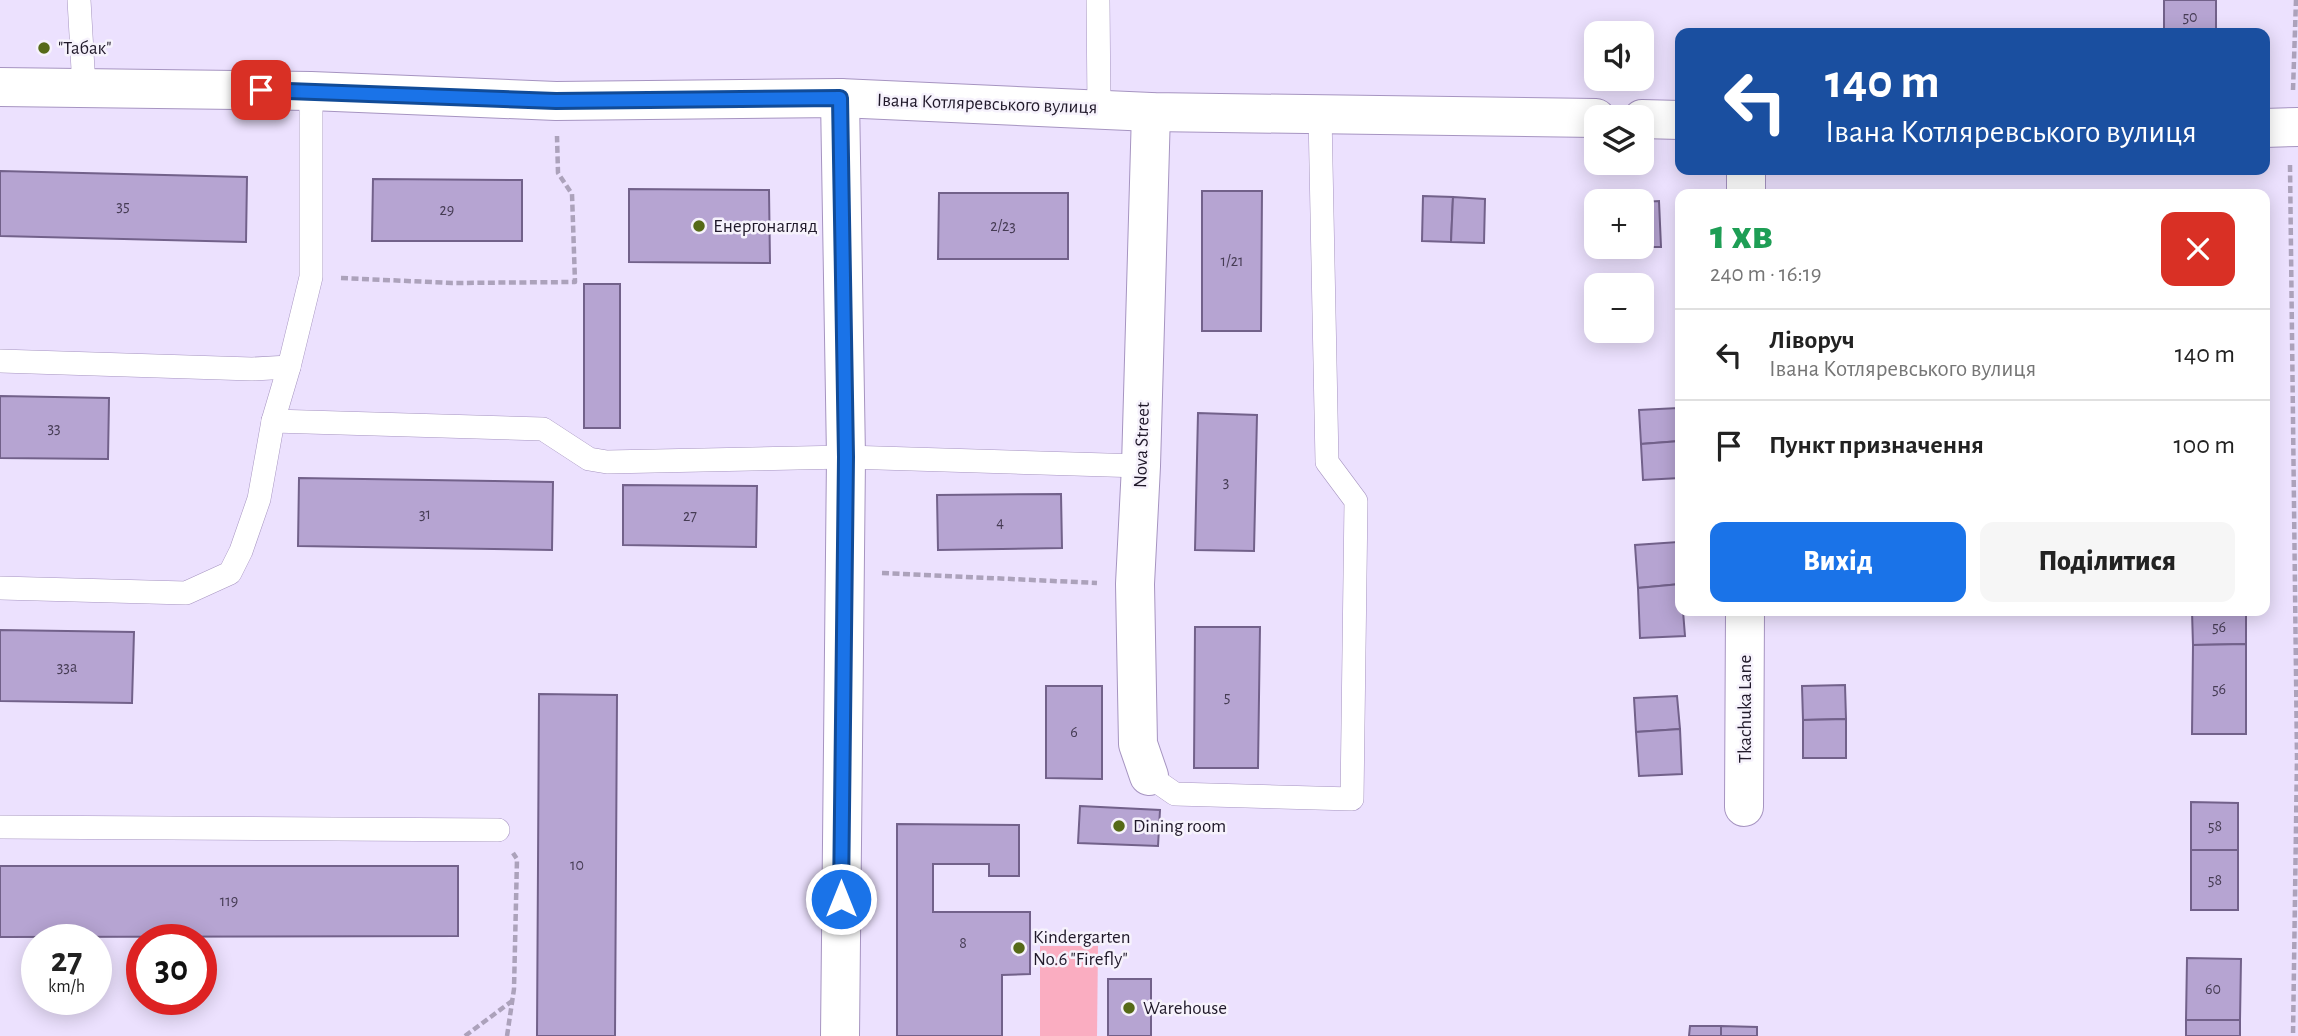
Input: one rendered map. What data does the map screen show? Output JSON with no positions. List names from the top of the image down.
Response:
{
  "streets": {
    "street": ["Івана Котляревського вулиця", "Nova Street", "Tkachuka Lane"]
  },
  "crossings": [
    ["Івана Котляревського вулиця", "Nova Street"]
  ],
  "places": [
    "\"Табак\"",
    "Енергонагляд",
    "Dining room",
    "Kindergarten No.6 \"Firefly\"",
    "Warehouse"
  ],
  "house_numbers": [
    "50",
    "35",
    "29",
    "2/23",
    "1/21",
    "33",
    "3",
    "31",
    "27",
    "4",
    "56",
    "33а",
    "56",
    "5",
    "6",
    "58",
    "10",
    "58",
    "119",
    "8",
    "60"
  ],
  "page": {
    "map_buttons": ["+", "−"],
    "turn": ["140 m", "Івана Котляревського вулиця"],
    "heading": ["1 хв", "240 m · 16:19"],
    "list": [
      {
        "name": "Ліворуч",
        "note": "Івана Котляревського вулиця",
        "value": "140 m"
      },
      {
        "name": "Пункт призначення",
        "value": "100 m"
      }
    ],
    "buttons": ["Вихід", "Поділитися"],
    "speed": "27 km/h",
    "limit": "30"
  }
}
